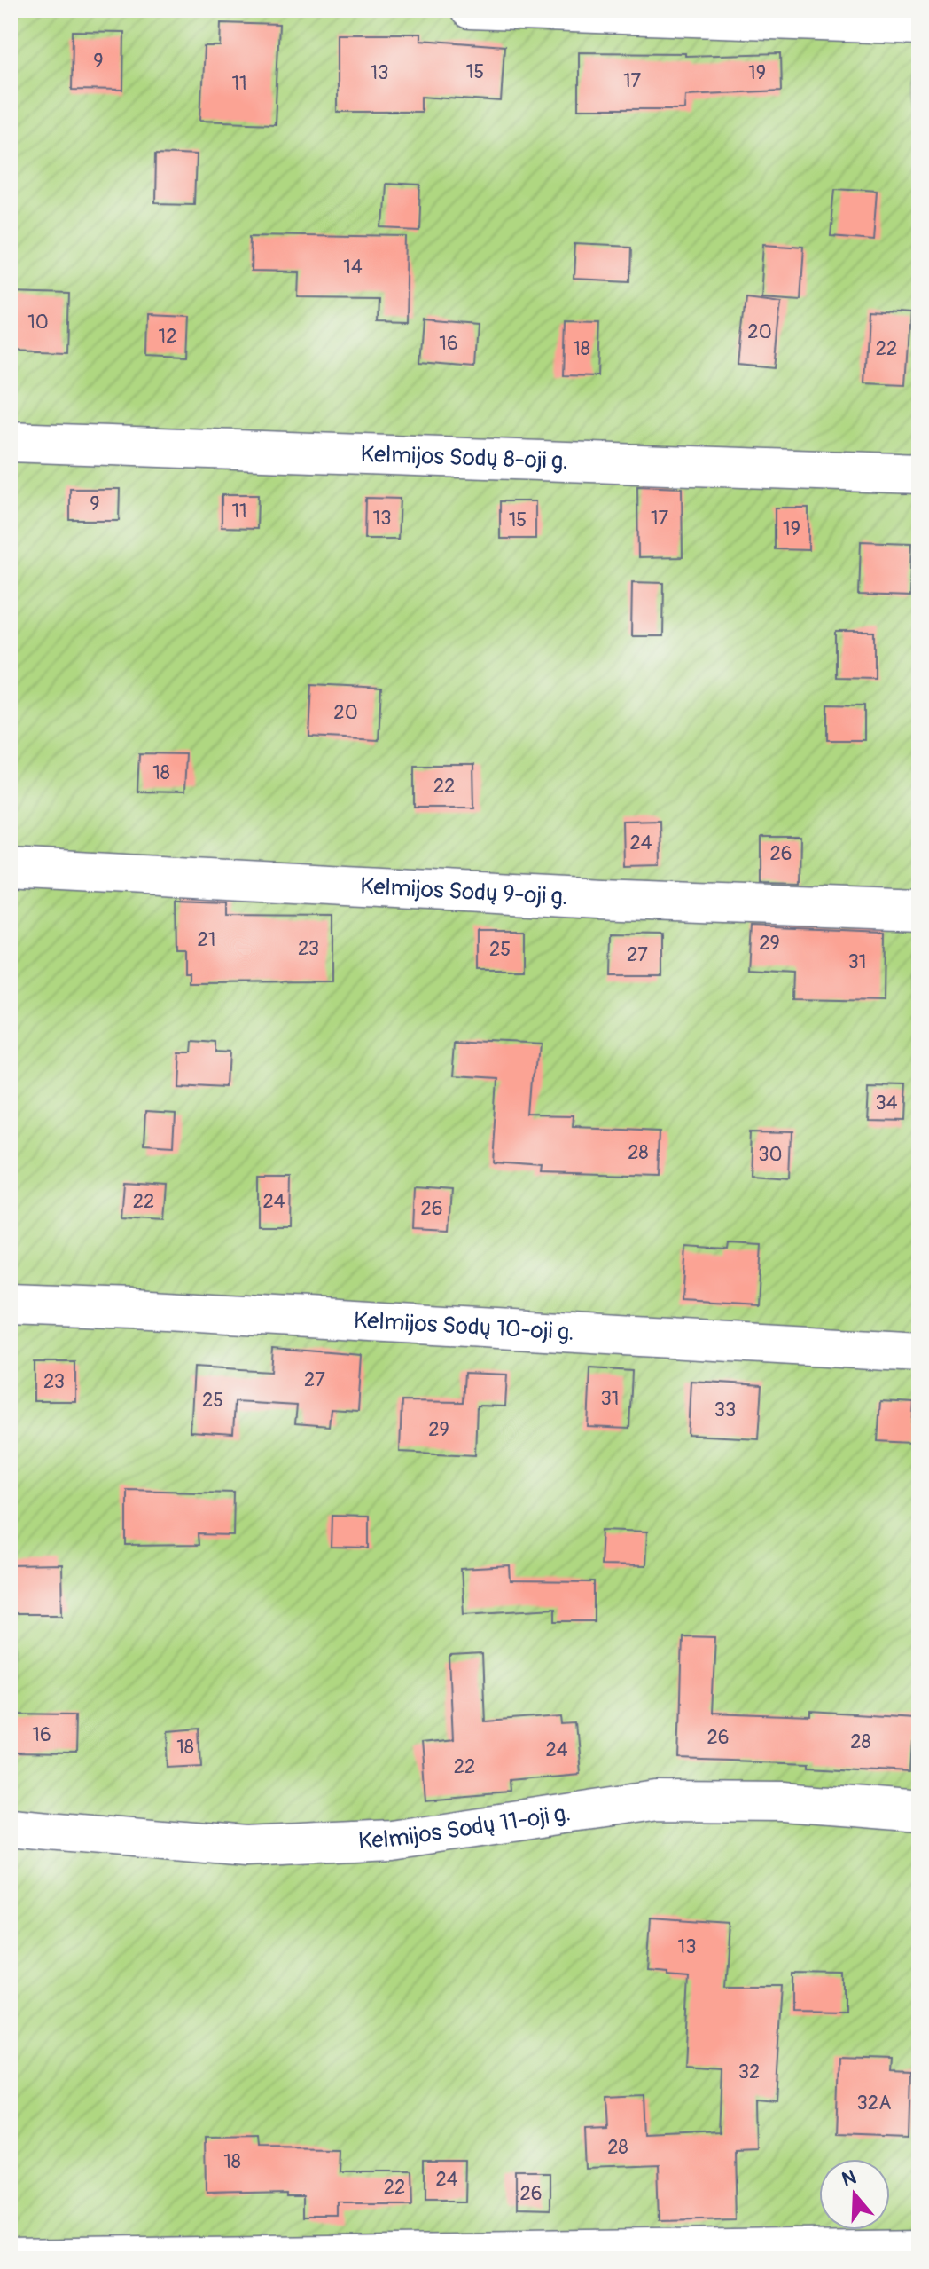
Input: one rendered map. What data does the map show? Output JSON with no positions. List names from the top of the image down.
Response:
{
  "streets": {
    "street": [
      "Kelmijos Sodų 8-oji g.",
      "Kelmijos Sodų 9-oji g.",
      "Kelmijos Sodų 10-oji g.",
      "Kelmijos Sodų 11-oji g."
    ]
  },
  "house_numbers": [
    "9",
    "15",
    "13",
    "19",
    "17",
    "11",
    "14",
    "10",
    "20",
    "12",
    "16",
    "18",
    "22",
    "9",
    "11",
    "13",
    "17",
    "15",
    "19",
    "20",
    "18",
    "22",
    "24",
    "26",
    "21",
    "29",
    "23",
    "25",
    "27",
    "31",
    "34",
    "28",
    "30",
    "22",
    "24",
    "26",
    "27",
    "23",
    "31",
    "25",
    "33",
    "29",
    "16",
    "26",
    "28",
    "18",
    "24",
    "22",
    "13",
    "32",
    "32A",
    "28",
    "18",
    "24",
    "22",
    "26"
  ],
  "north": "top"
}
